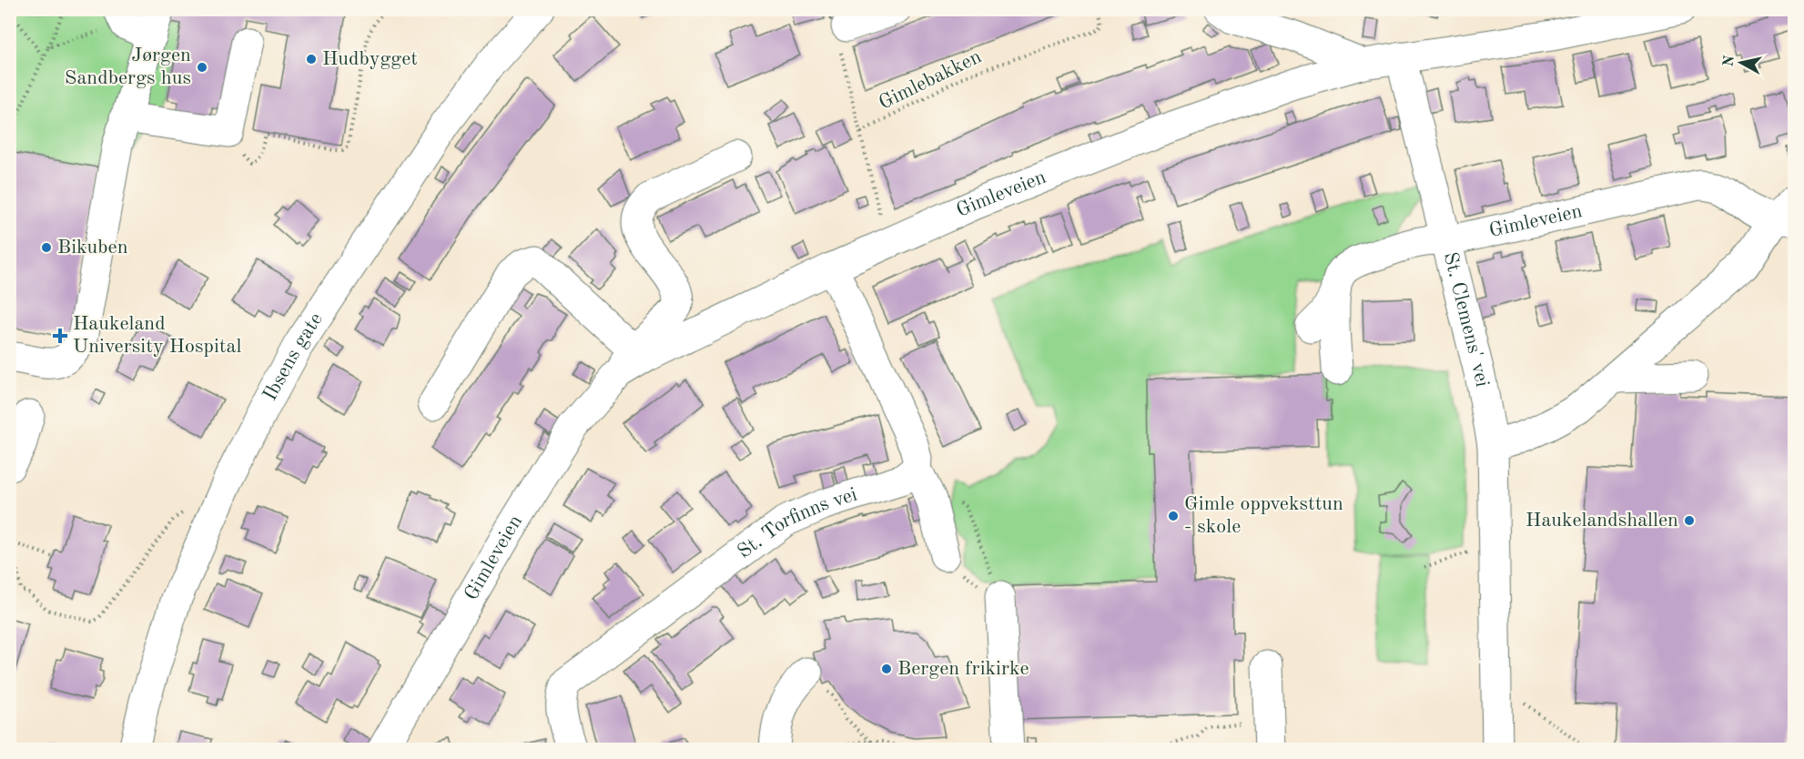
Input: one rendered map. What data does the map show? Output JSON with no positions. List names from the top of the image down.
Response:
{
  "streets": {
    "street": [
      "Gimleveien",
      "St. Clemens' vei",
      "Ibsens gate",
      "St. Torfinns vei"
    ],
    "path": ["Gimlebakken"]
  },
  "crossings": [
    ["Gimleveien", "St. Clemens' vei"]
  ],
  "places": {
    "other": [
      "Hudbygget",
      "Jørgen Sandbergs hus",
      "Bikuben",
      "Gimle oppveksttun - skole",
      "Haukelandshallen",
      "Bergen frikirke"
    ],
    "health": ["Haukeland University Hospital"]
  },
  "north": "left"
}
